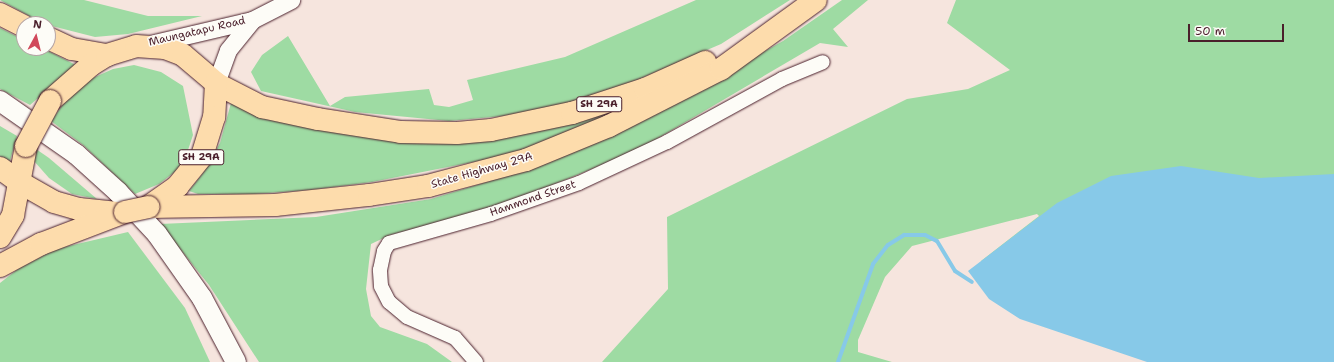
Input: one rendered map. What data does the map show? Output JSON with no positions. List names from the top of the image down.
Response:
{
  "streets": {
    "main road": ["SH 29A", "State Highway 29A"],
    "street": ["Maungatapu Road", "Hammond Street"]
  },
  "crossings": [
    ["Maungatapu Road", "SH 29A"],
    ["Maungatapu Road", "State Highway 29A"],
    ["SH 29A", "State Highway 29A"]
  ],
  "scale_bar": "50 m",
  "north": "top"
}
